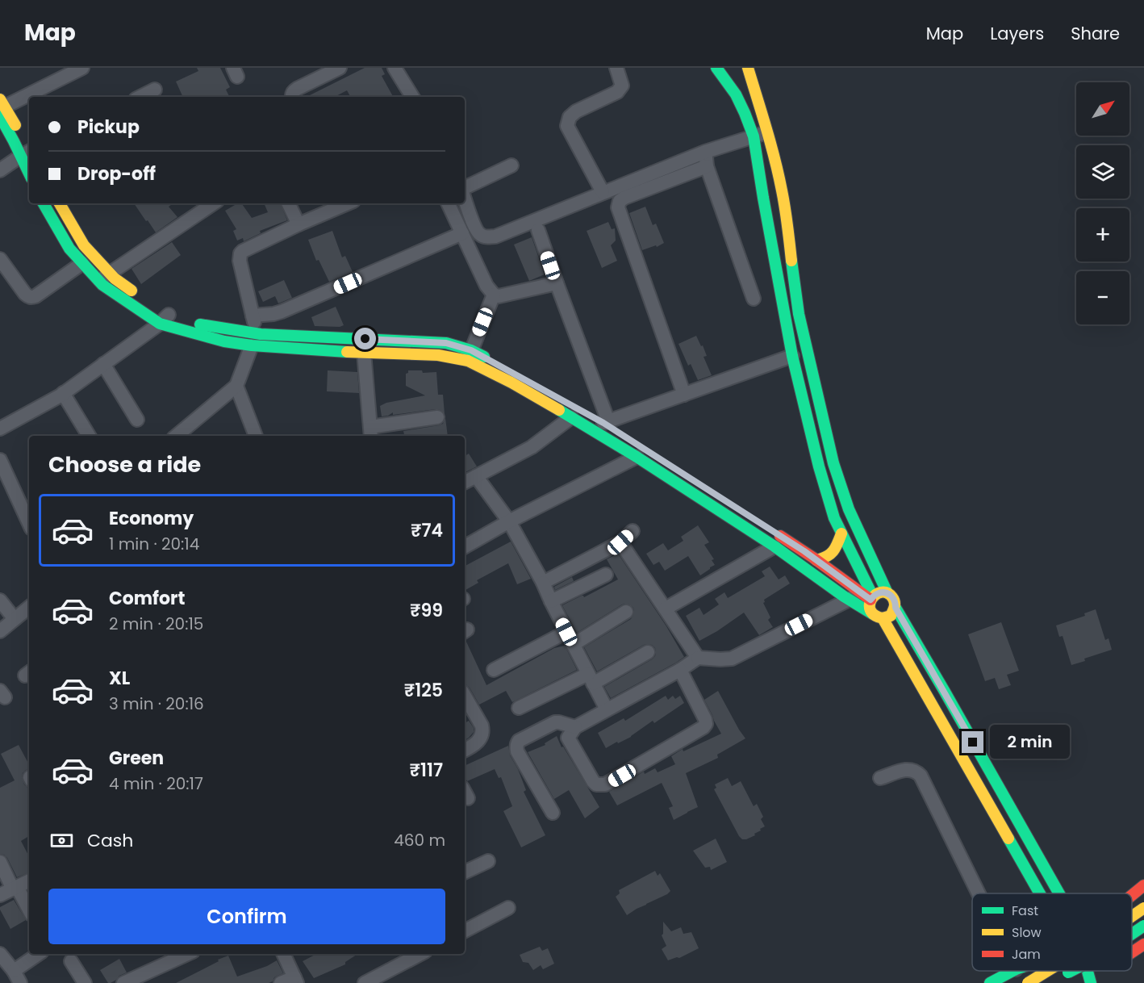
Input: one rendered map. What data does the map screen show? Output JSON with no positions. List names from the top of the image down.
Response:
{
  "legend": ["Fast", "Slow", "Jam"],
  "north": "top right",
  "page": {
    "header": "Map",
    "nav": ["Map", "Layers", "Share"],
    "map_buttons": ["+", "−"],
    "banner": ["Pickup", "Drop-off"],
    "heading": "Choose a ride",
    "list": [
      {
        "name": "Economy",
        "note": "1 min · 20:14",
        "value": "₹74"
      },
      {
        "name": "Comfort",
        "note": "2 min · 20:15",
        "value": "₹99"
      },
      {
        "name": "XL",
        "note": "3 min · 20:16",
        "value": "₹125"
      },
      {
        "name": "Green",
        "note": "4 min · 20:17",
        "value": "₹117"
      }
    ],
    "bubble": "2 min",
    "pay": ["Cash", "460 m"],
    "buttons": "Confirm"
  }
}
